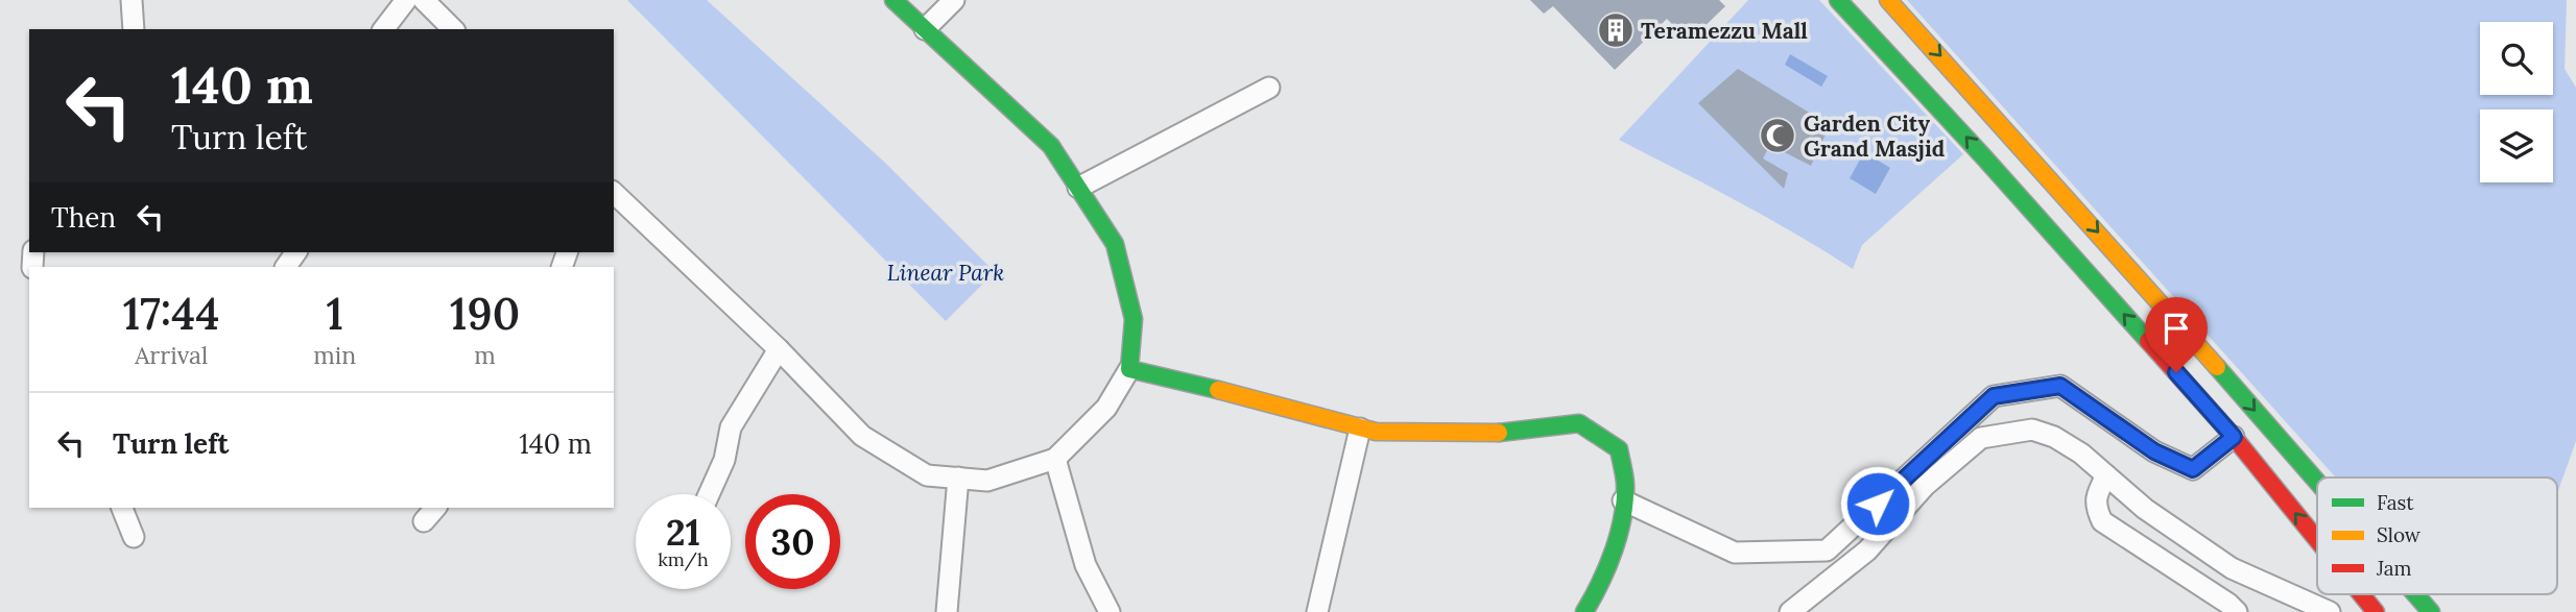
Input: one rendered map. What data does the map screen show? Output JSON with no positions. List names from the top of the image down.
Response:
{
  "parks": ["Linear Park"],
  "places": {
    "building": ["Teramezzu Mall"],
    "mosque": ["Garden City Grand Masjid"]
  },
  "legend": ["Fast", "Slow", "Jam"],
  "page": {
    "turn": ["140 m", "Turn left"],
    "then": "Then",
    "eta": [
      "17:44",
      "Arrival",
      "1",
      "min",
      "190",
      "m"
    ],
    "list": [
      {
        "name": "Turn left",
        "value": "140 m"
      }
    ],
    "speed": "21 km/h",
    "limit": "30"
  }
}
